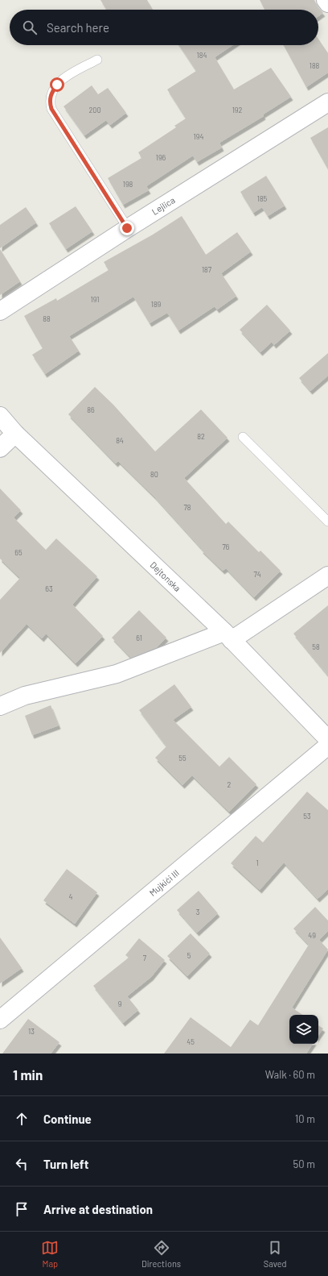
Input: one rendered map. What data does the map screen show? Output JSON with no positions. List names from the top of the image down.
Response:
{
  "streets": {
    "street": ["Lejlica", "Dejtonska", "Mujkići III"]
  },
  "house_numbers": [
    "184",
    "188",
    "200",
    "192",
    "194",
    "196",
    "198",
    "185",
    "187",
    "191",
    "189",
    "88",
    "86",
    "82",
    "84",
    "80",
    "78",
    "76",
    "65",
    "74",
    "63",
    "61",
    "58",
    "55",
    "2",
    "53",
    "1",
    "4",
    "3",
    "49",
    "5",
    "7",
    "9",
    "13",
    "45"
  ],
  "page": {
    "search": "Search here",
    "heading": ["1 min", "Walk · 60 m"],
    "list": [
      ["Continue", "10 m"],
      ["Turn left", "50 m"],
      "Arrive at destination"
    ],
    "nav": ["Map", "Directions", "Saved"]
  }
}
